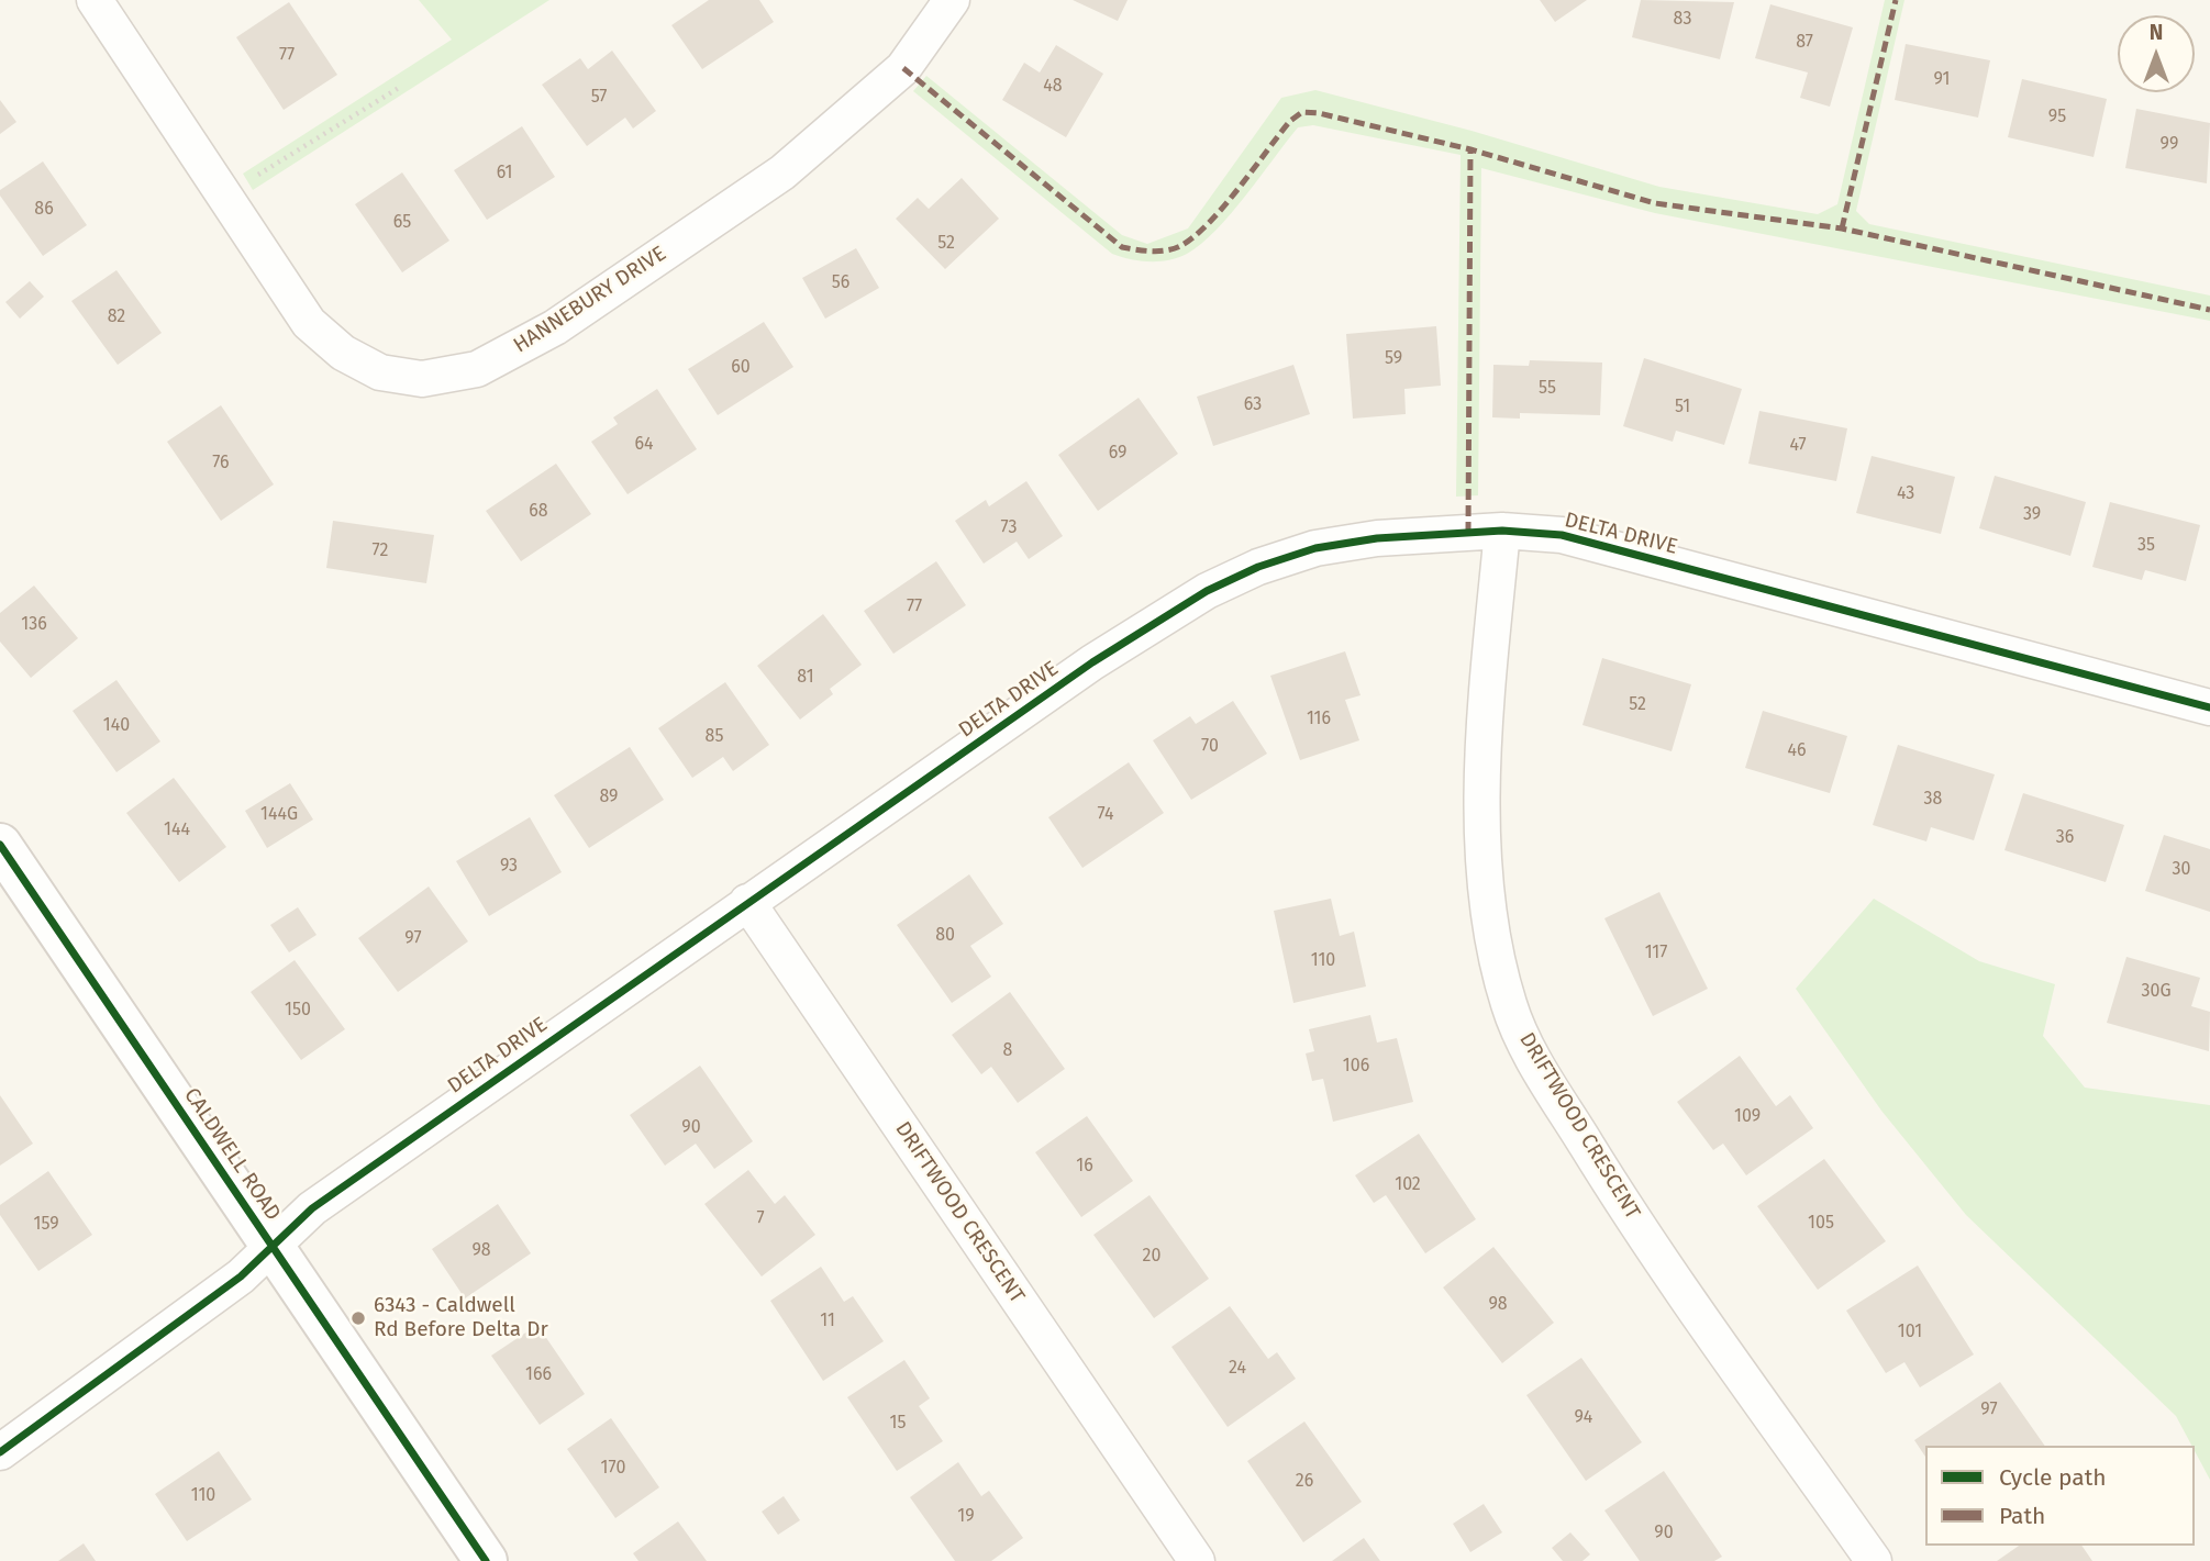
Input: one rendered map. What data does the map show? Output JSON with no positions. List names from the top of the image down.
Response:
{
  "streets": {
    "street": [
      "HANNEBURY DRIVE",
      "DELTA DRIVE",
      "DRIFTWOOD CRESCENT",
      "CALDWELL ROAD"
    ]
  },
  "crossings": [
    ["DELTA DRIVE", "DRIFTWOOD CRESCENT"],
    ["DELTA DRIVE", "CALDWELL ROAD"]
  ],
  "places": ["6343 - Caldwell Rd Before Delta Dr"],
  "house_numbers": [
    "83",
    "87",
    "77",
    "91",
    "48",
    "57",
    "95",
    "99",
    "61",
    "86",
    "65",
    "52",
    "56",
    "82",
    "59",
    "60",
    "55",
    "63",
    "51",
    "64",
    "47",
    "69",
    "76",
    "43",
    "68",
    "39",
    "73",
    "35",
    "72",
    "77",
    "136",
    "81",
    "52",
    "116",
    "140",
    "85",
    "70",
    "46",
    "89",
    "38",
    "144G",
    "74",
    "144",
    "36",
    "93",
    "30",
    "80",
    "97",
    "117",
    "110",
    "30G",
    "150",
    "8",
    "106",
    "109",
    "90",
    "16",
    "102",
    "7",
    "105",
    "159",
    "98",
    "20",
    "98",
    "11",
    "101",
    "24",
    "166",
    "97",
    "94",
    "15",
    "170",
    "26",
    "110",
    "19",
    "90"
  ],
  "legend": ["Cycle path", "Path"],
  "north": "top"
}
